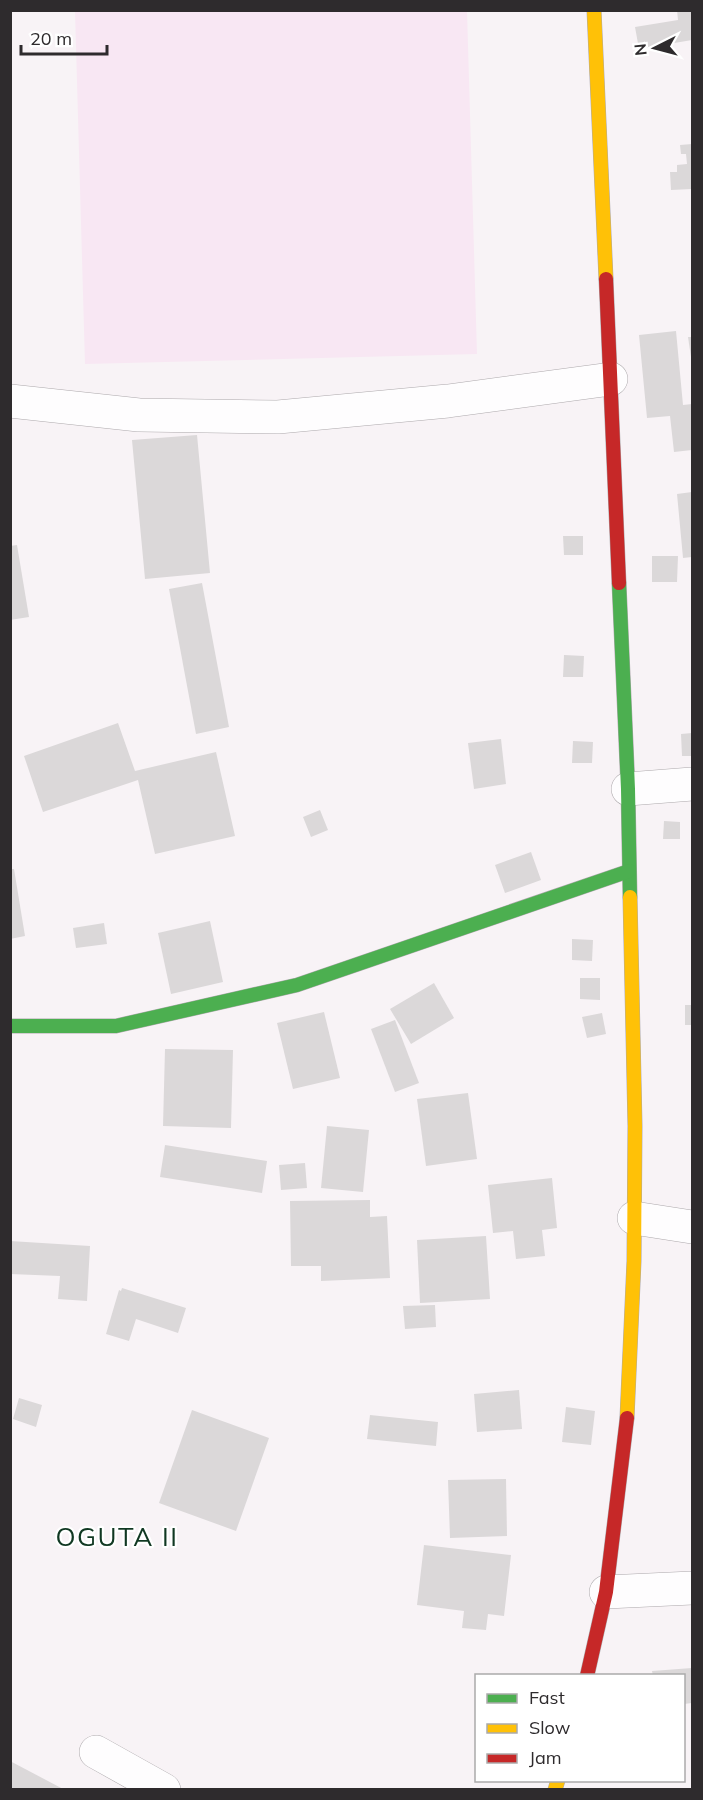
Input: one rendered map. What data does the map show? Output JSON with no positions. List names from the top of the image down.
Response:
{
  "districts": ["OGUTA II"],
  "legend": ["Fast", "Slow", "Jam"],
  "scale_bar": "20 m",
  "north": "left"
}
